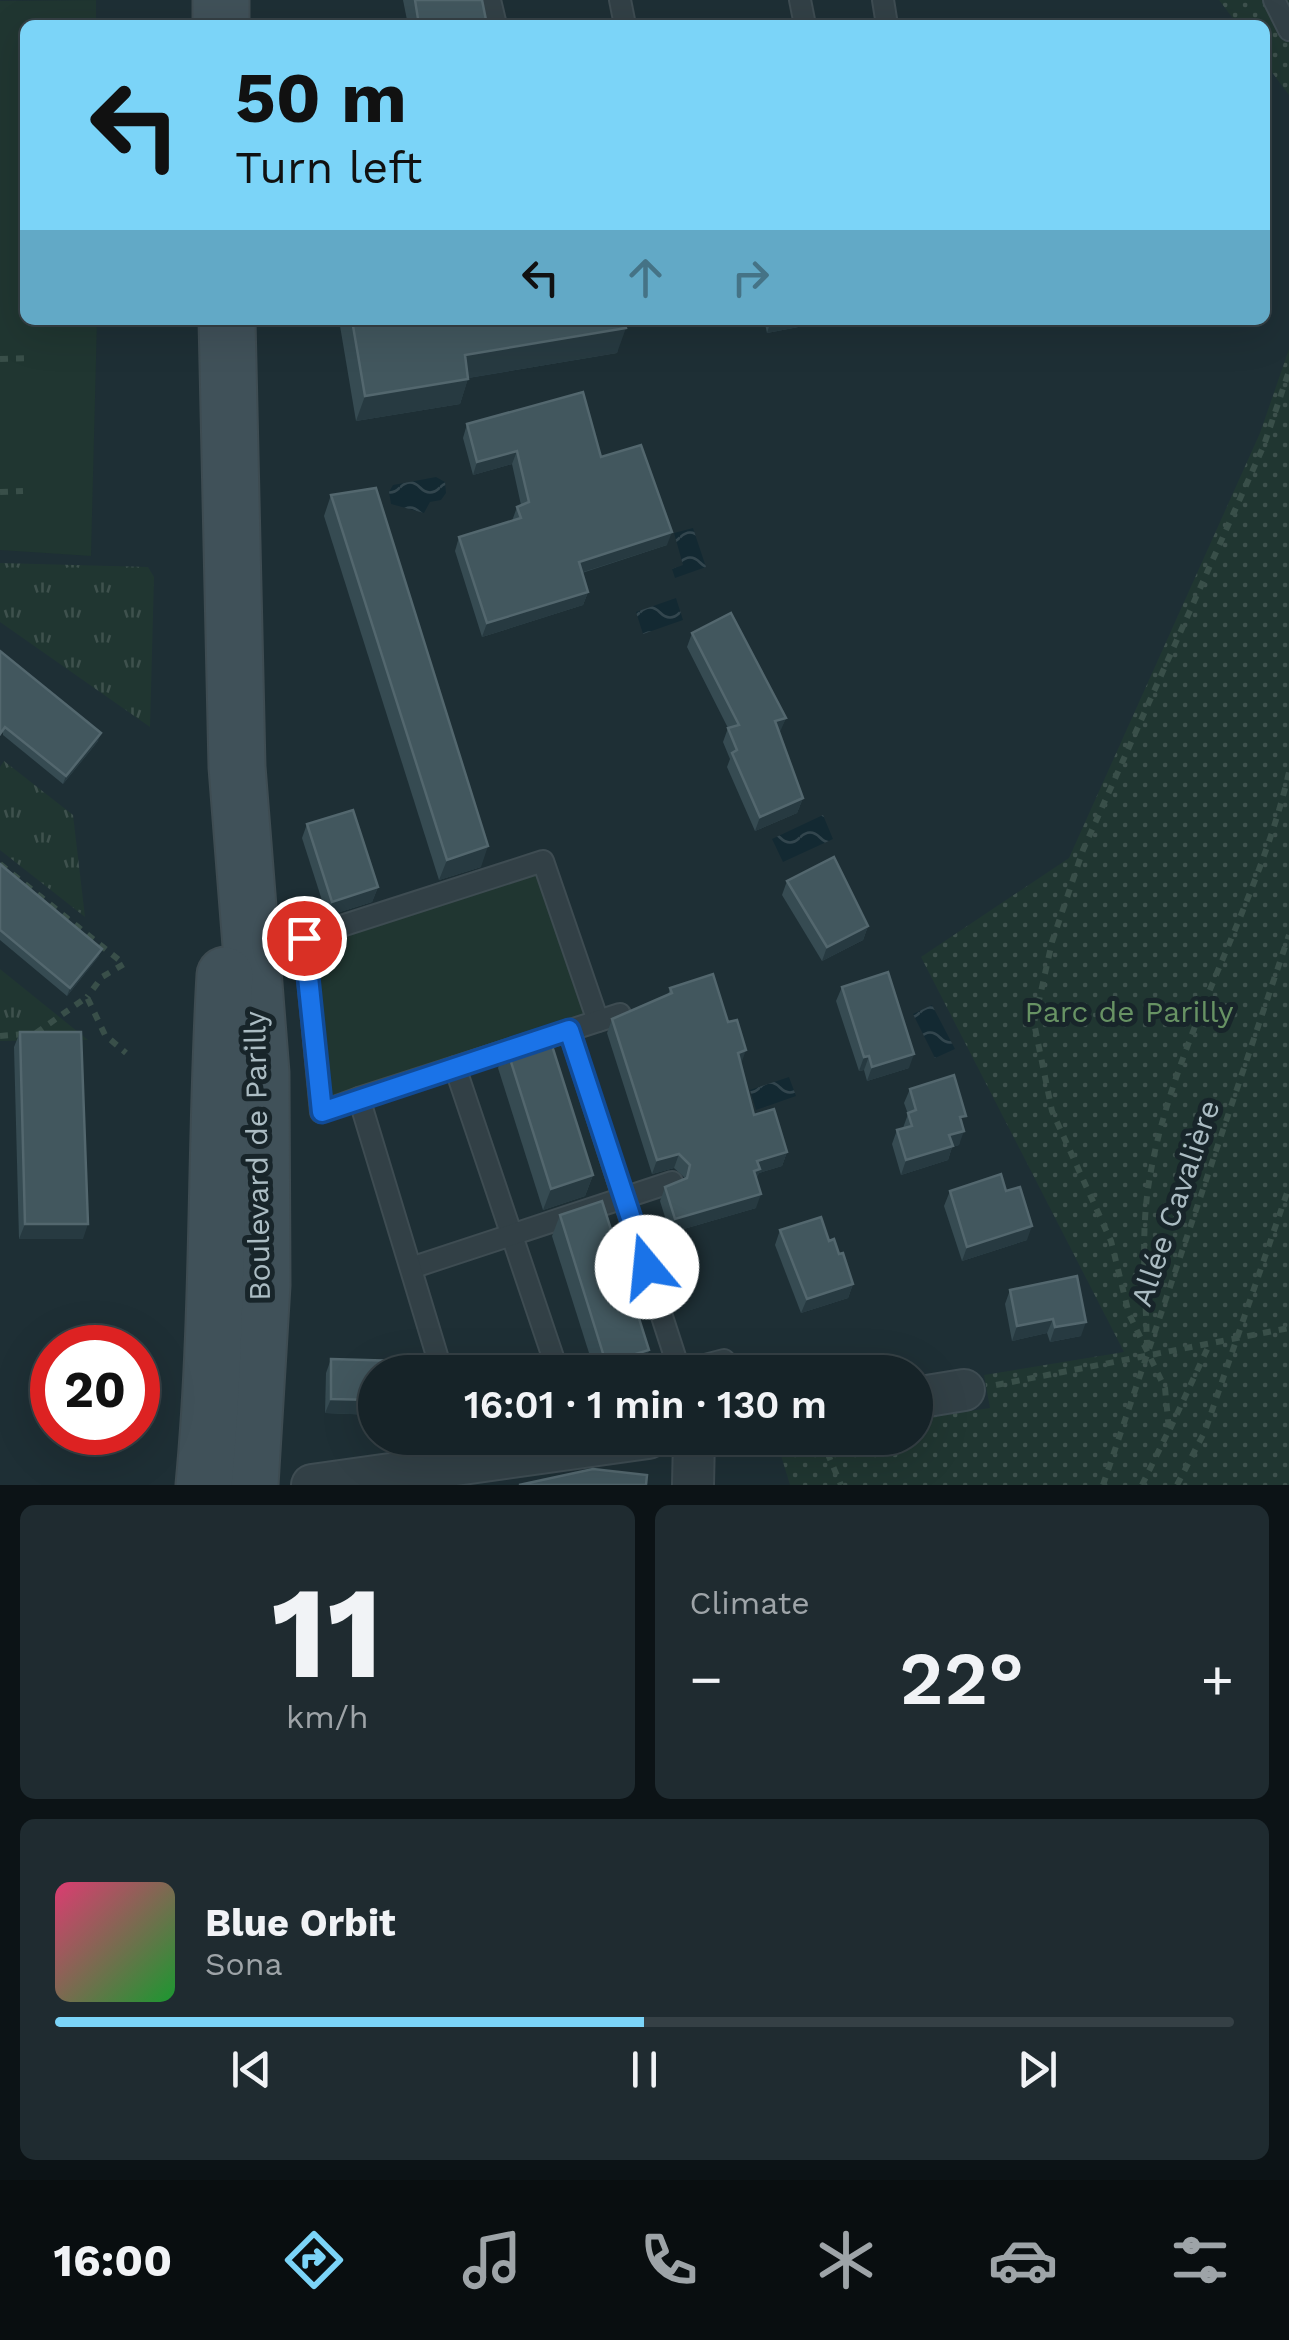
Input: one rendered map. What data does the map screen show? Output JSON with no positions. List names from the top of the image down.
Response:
{
  "streets": {
    "main road": ["Boulevard de Parilly"],
    "path": ["Allée Cavalière"]
  },
  "parks": ["Parc de Parilly"],
  "page": {
    "turn": ["50 m", "Turn left"],
    "limit": "20",
    "trip": "16:01 · 1 min · 130 m",
    "tile": [
      ["11", "km/h"],
      "Climate"
    ],
    "heat": ["−", "22°", "+"],
    "song": ["Blue Orbit", "Sona"],
    "tabs": "16:00"
  }
}
